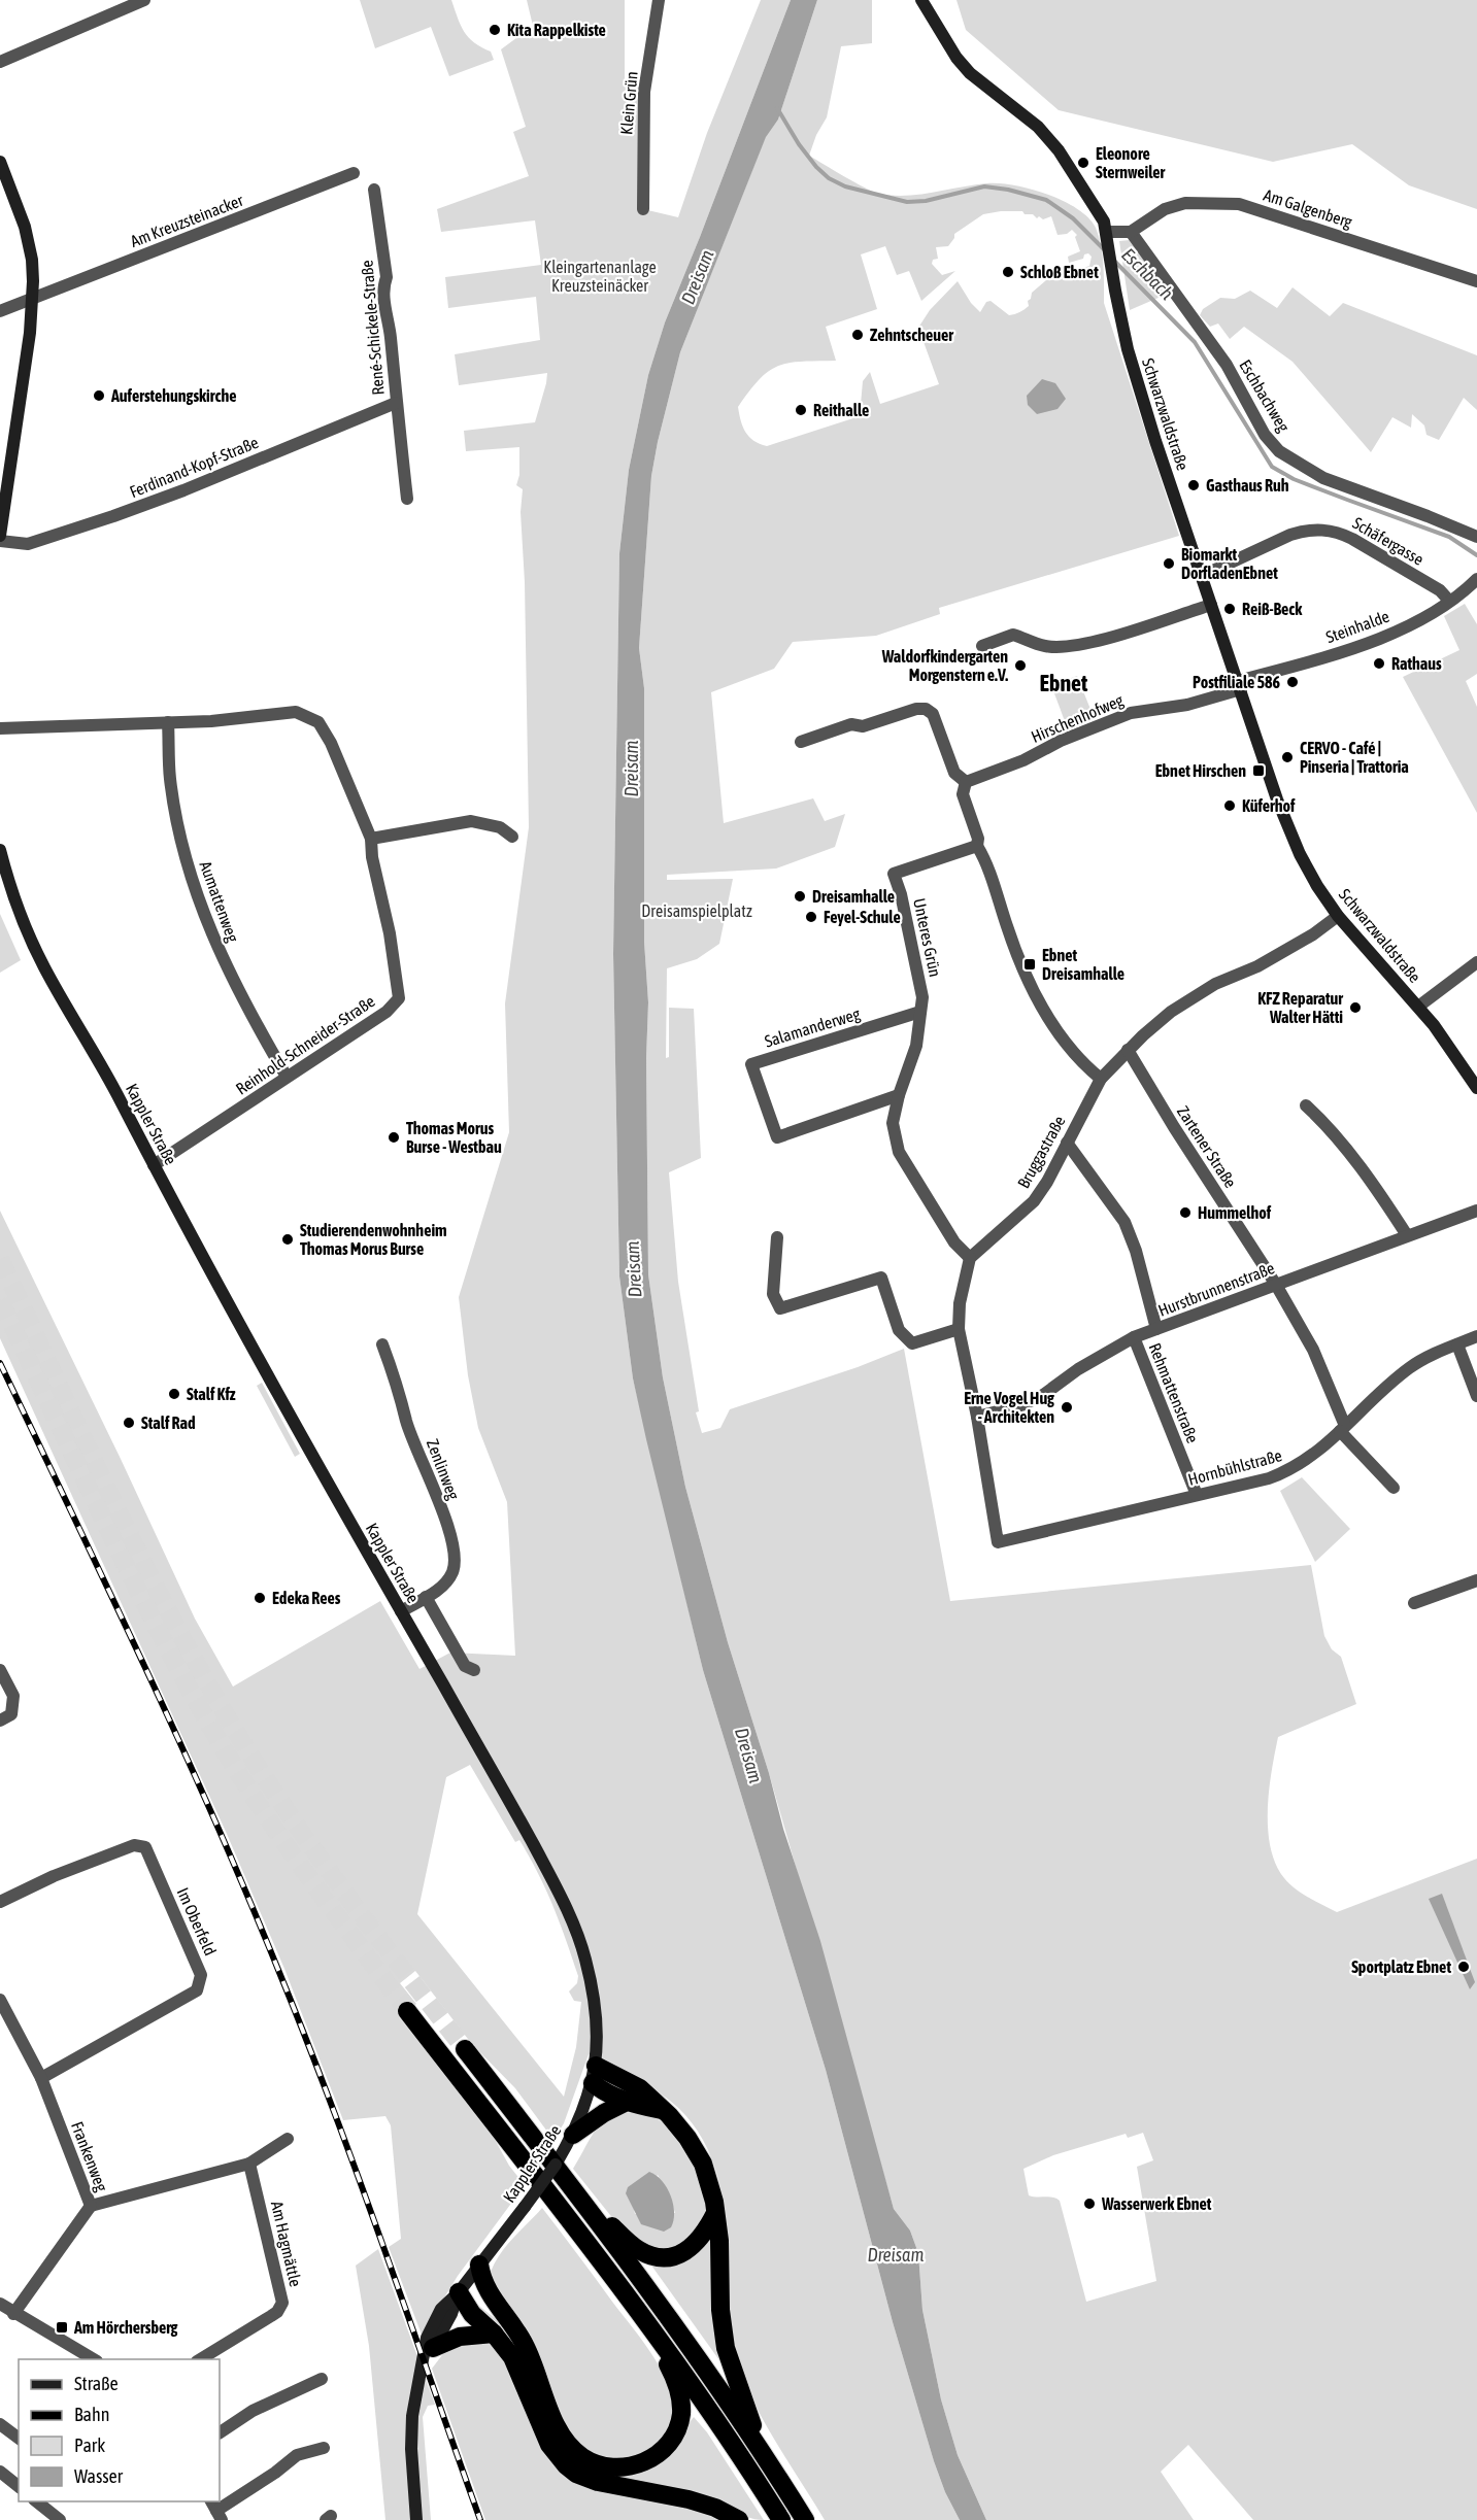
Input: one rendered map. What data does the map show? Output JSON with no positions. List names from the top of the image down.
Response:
{
  "streets": {
    "street": [
      "Klein Grün",
      "Am Galgenberg",
      "Am Kreuzsteinacker",
      "René-Schickele-Straße",
      "Eschbachweg",
      "Schwarzwaldstraße",
      "Ferdinand-Kopf-Straße",
      "Schäfergasse",
      "Steinhalde",
      "Hirschenhofweg",
      "Aumattenweg",
      "Unteres Grün",
      "Salamanderweg",
      "Reinhold-Schneider-Straße",
      "Kappler Straße",
      "Zartener Straße",
      "Bruggastraße",
      "Hurstbrunnenstraße",
      "Rehmattenstraße",
      "Hornbühlstraße",
      "Zenlinweg",
      "Im Oberfeld",
      "Frankenweg",
      "Am Hagmättle"
    ]
  },
  "crossings": [
    ["Am Galgenberg", "Eschbachweg"],
    ["René-Schickele-Straße", "Ferdinand-Kopf-Straße"],
    ["Schwarzwaldstraße", "Schäfergasse"],
    ["Schwarzwaldstraße", "Steinhalde"],
    ["Schwarzwaldstraße", "Hirschenhofweg"],
    ["Schwarzwaldstraße", "Bruggastraße"],
    ["Schäfergasse", "Steinhalde"],
    ["Steinhalde", "Hirschenhofweg"],
    ["Aumattenweg", "Reinhold-Schneider-Straße"],
    ["Unteres Grün", "Salamanderweg"],
    ["Unteres Grün", "Bruggastraße"],
    ["Reinhold-Schneider-Straße", "Kappler Straße"],
    ["Kappler Straße", "Zenlinweg"],
    ["Zartener Straße", "Bruggastraße"],
    ["Zartener Straße", "Hurstbrunnenstraße"],
    ["Zartener Straße", "Hornbühlstraße"],
    ["Bruggastraße", "Rehmattenstraße"],
    ["Hurstbrunnenstraße", "Rehmattenstraße"],
    ["Hurstbrunnenstraße", "Hornbühlstraße"],
    ["Rehmattenstraße", "Hornbühlstraße"],
    ["Im Oberfeld", "Frankenweg"]
  ],
  "districts": ["Ebnet"],
  "water": ["Eschbach", "Dreisam"],
  "parks": ["Kleingartenanlage Kreuzsteinäcker", "Dreisamspielplatz"],
  "places": {
    "other": [
      "Kita Rappelkiste",
      "Eleonore Sternweiler",
      "Schloß Ebnet",
      "Zehntscheuer",
      "Auferstehungskirche",
      "Reithalle",
      "Gasthaus Ruh",
      "Biomarkt DorfladenEbnet",
      "Reiß-Beck",
      "Rathaus",
      "Waldorfkindergarten Morgenstern e.V.",
      "Postfiliale 586",
      "CERVO - Café | Pinseria | Trattoria",
      "Küferhof",
      "Dreisamhalle",
      "Feyel-Schule",
      "KFZ Reparatur Walter Hätti",
      "Thomas Morus Burse - Westbau",
      "Hummelhof",
      "Studierendenwohnheim Thomas Morus Burse",
      "Stalf Kfz",
      "Erne Vogel Hug - Architekten",
      "Stalf Rad",
      "Edeka Rees",
      "Sportplatz Ebnet",
      "Wasserwerk Ebnet"
    ],
    "transit": ["Ebnet Hirschen", "Ebnet Dreisamhalle", "Am Hörchersberg"]
  },
  "legend": [
    "Straße",
    "Bahn",
    "Park",
    "Wasser"
  ]
}
